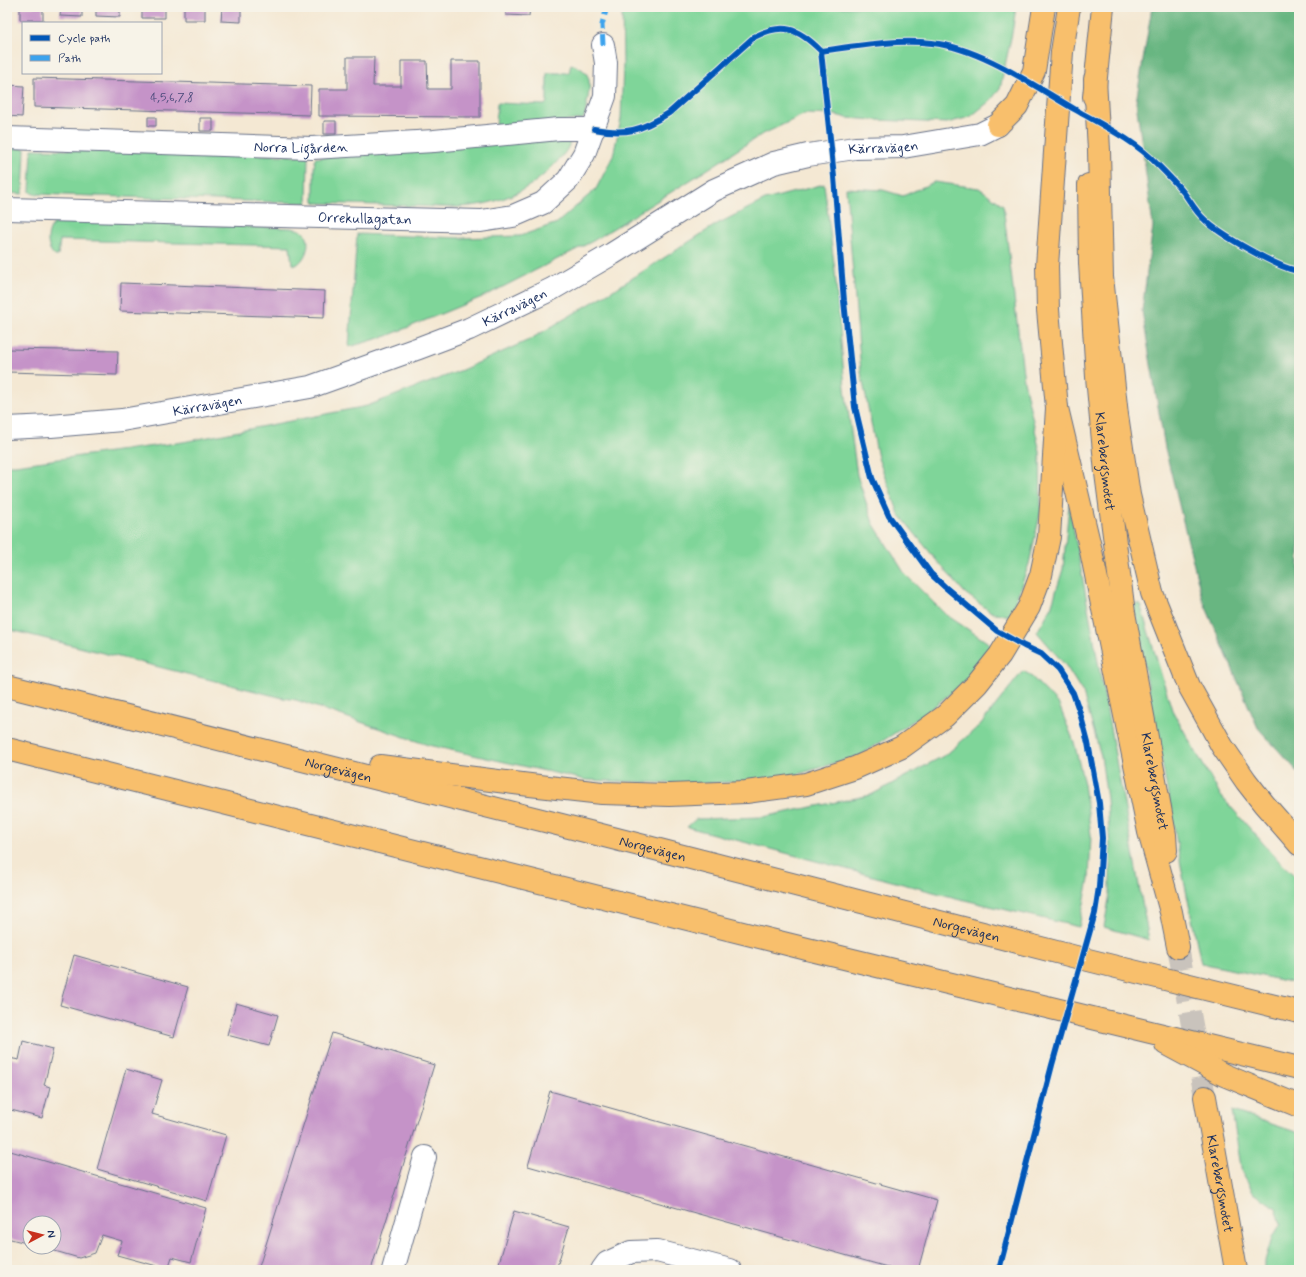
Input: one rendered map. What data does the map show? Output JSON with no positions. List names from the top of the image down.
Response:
{
  "streets": {
    "main road": ["Klarebergsmotet", "Norgevägen"],
    "street": ["Norra Ligården", "Kärravägen", "Orrekullagatan"]
  },
  "crossings": [
    ["Norra Ligården", "Orrekullagatan"]
  ],
  "house_numbers": ["4,5,6,7,8"],
  "legend": ["Cycle path", "Path"],
  "north": "right"
}
